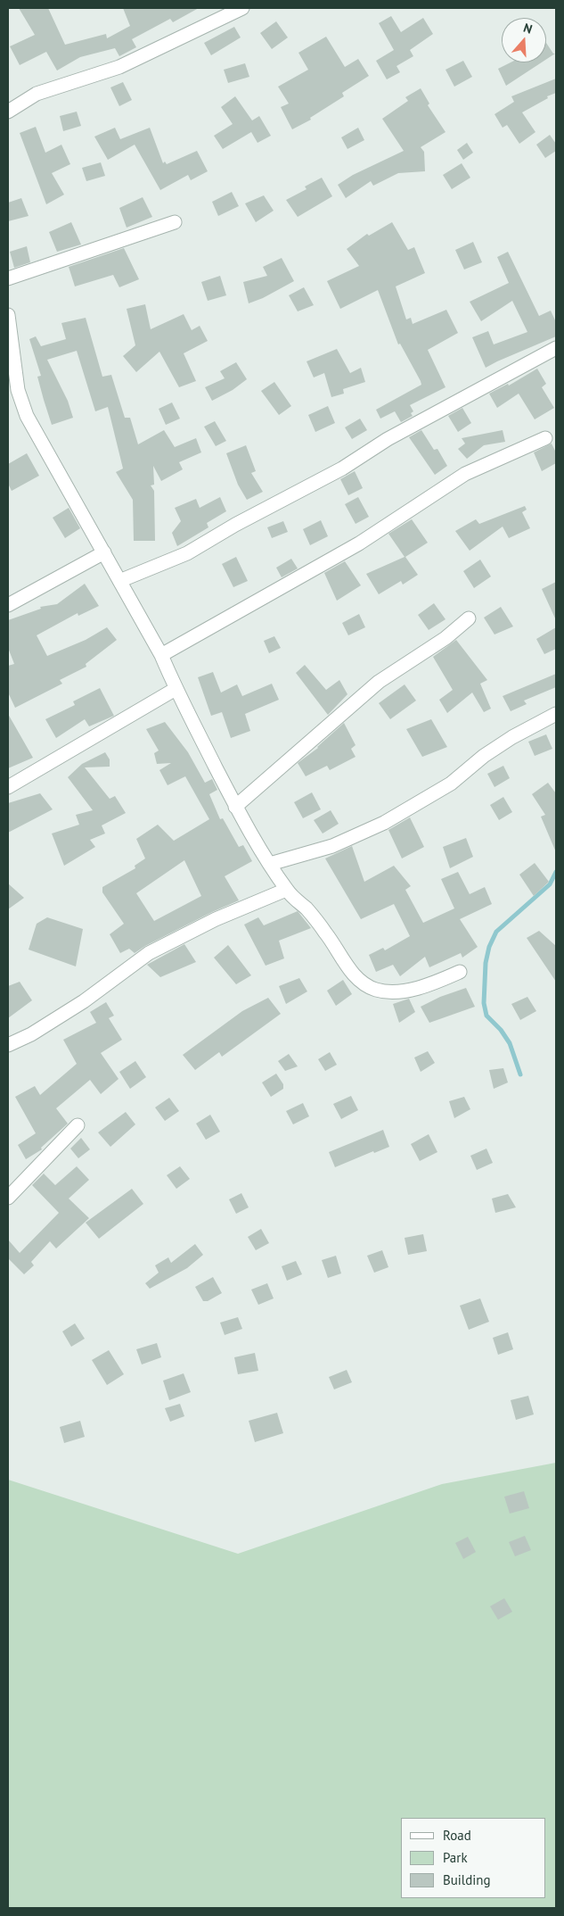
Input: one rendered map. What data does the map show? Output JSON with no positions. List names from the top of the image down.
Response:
{
  "legend": ["Road", "Park", "Building"],
  "north": "top"
}
